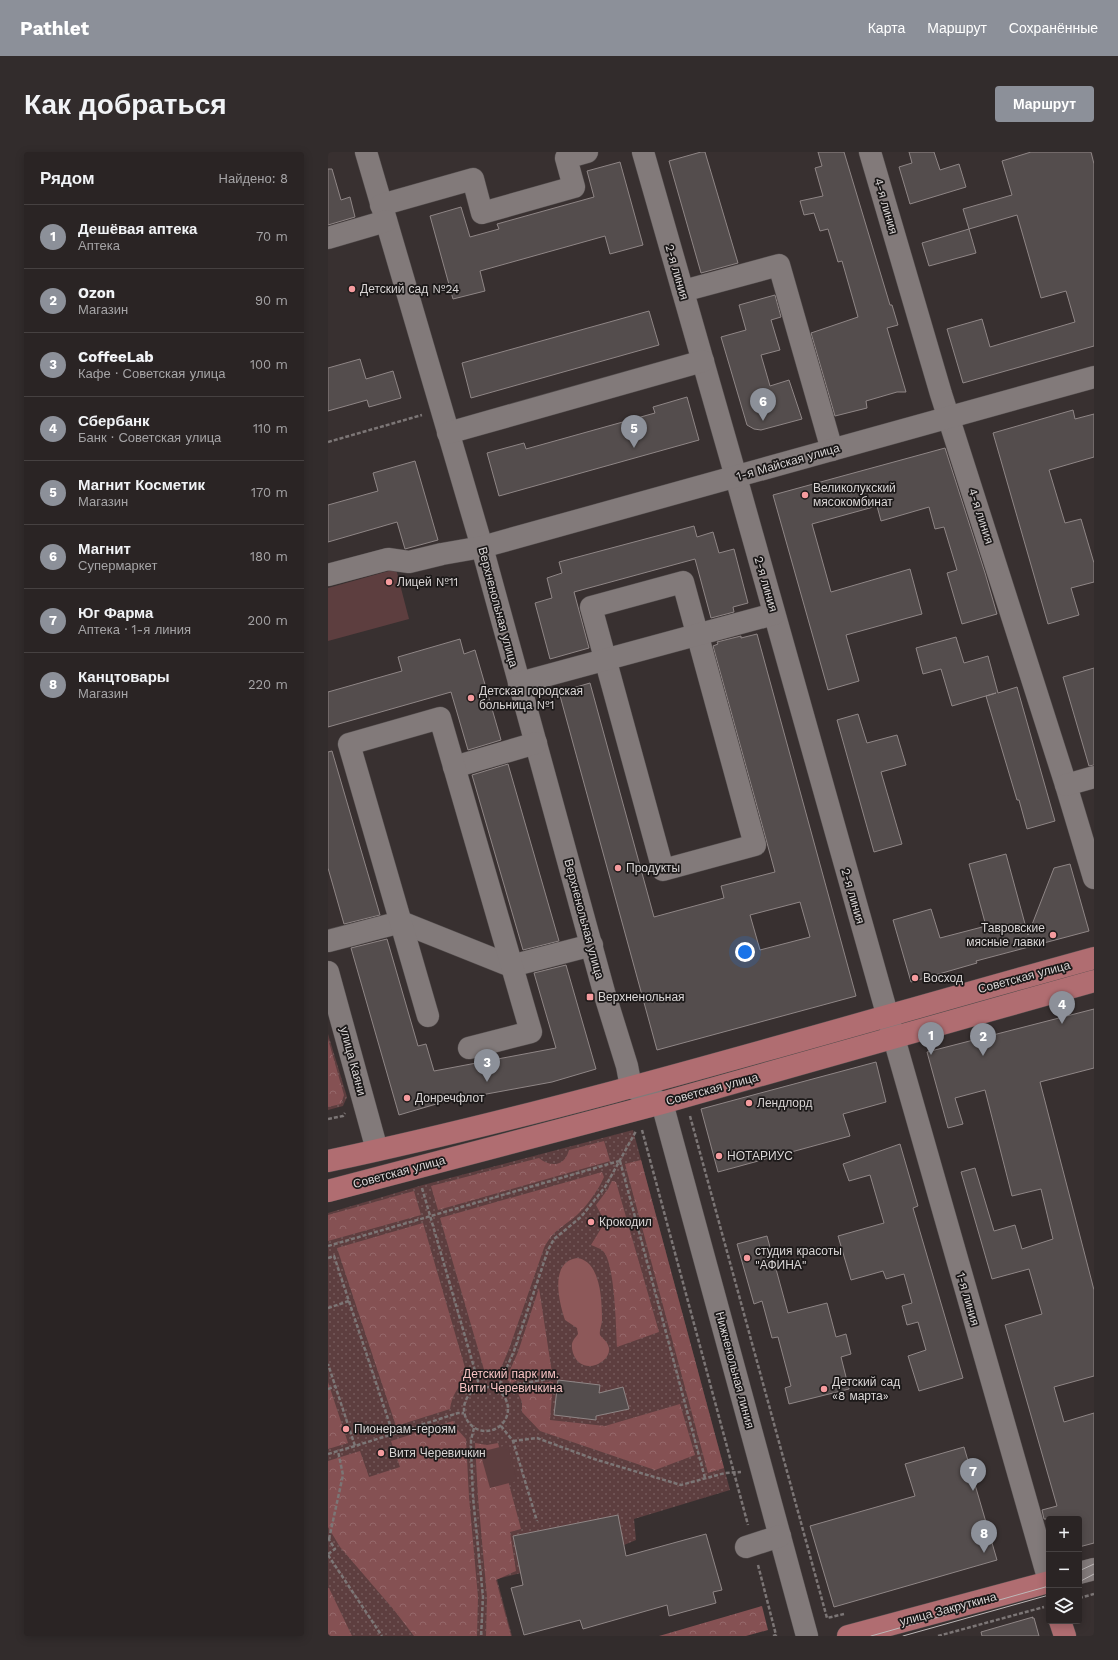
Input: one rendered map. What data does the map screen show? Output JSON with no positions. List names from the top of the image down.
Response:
{
  "streets": {
    "main road": ["Советская улица", "улица Закруткина"],
    "street": [
      "4-я линия",
      "2-я линия",
      "1-я Майская улица",
      "Верхненольная улица",
      "улица Каяни",
      "1-я линия",
      "Нижненольная линия"
    ]
  },
  "crossings": [
    ["4-я линия", "1-я Майская улица"],
    ["2-я линия", "1-я Майская улица"],
    ["2-я линия", "Советская улица"],
    ["2-я линия", "1-я линия"],
    ["1-я Майская улица", "Верхненольная улица"],
    ["Верхненольная улица", "Советская улица"],
    ["Советская улица", "улица Каяни"],
    ["Советская улица", "1-я линия"],
    ["Советская улица", "Нижненольная линия"]
  ],
  "parks": ["Детский парк им. Вити Черевичкина"],
  "places": {
    "other": [
      "Детский сад №24",
      "Великолукский мясокомбинат",
      "Лицей №11",
      "Детская городская больница №1",
      "Продукты",
      "Тавровские мясные лавки",
      "Восход",
      "Донречфлот",
      "Лендлорд",
      "НОТАРИУС",
      "Крокодил",
      "студия красоты \"АФИНА\"",
      "Детский сад «8 марта»",
      "Пионерам-героям",
      "Витя Черевичкин"
    ],
    "transit": ["Верхненольная"]
  },
  "page": {
    "header": "Pathlet",
    "nav": ["Карта", "Маршрут", "Сохранённые"],
    "buttons": "Маршрут",
    "title": "Как добраться",
    "heading": ["Рядом", "Найдено: 8"],
    "list": [
      {
        "mark": "1",
        "name": "Дешёвая аптека",
        "note": "Аптека",
        "value": "70 m"
      },
      {
        "mark": "2",
        "name": "Ozon",
        "note": "Магазин",
        "value": "90 m"
      },
      {
        "mark": "3",
        "name": "CoffeeLab",
        "note": "Кафе · Советская улица",
        "value": "100 m"
      },
      {
        "mark": "4",
        "name": "Сбербанк",
        "note": "Банк · Советская улица",
        "value": "110 m"
      },
      {
        "mark": "5",
        "name": "Магнит Косметик",
        "note": "Магазин",
        "value": "170 m"
      },
      {
        "mark": "6",
        "name": "Магнит",
        "note": "Супермаркет",
        "value": "180 m"
      },
      {
        "mark": "7",
        "name": "Юг Фарма",
        "note": "Аптека · 1-я линия",
        "value": "200 m"
      },
      {
        "mark": "8",
        "name": "Канцтовары",
        "note": "Магазин",
        "value": "220 m"
      }
    ],
    "pins": [
      "6",
      "5",
      "4",
      "1",
      "2",
      "3",
      "7",
      "8"
    ],
    "map_buttons": ["+", "−"]
  }
}
